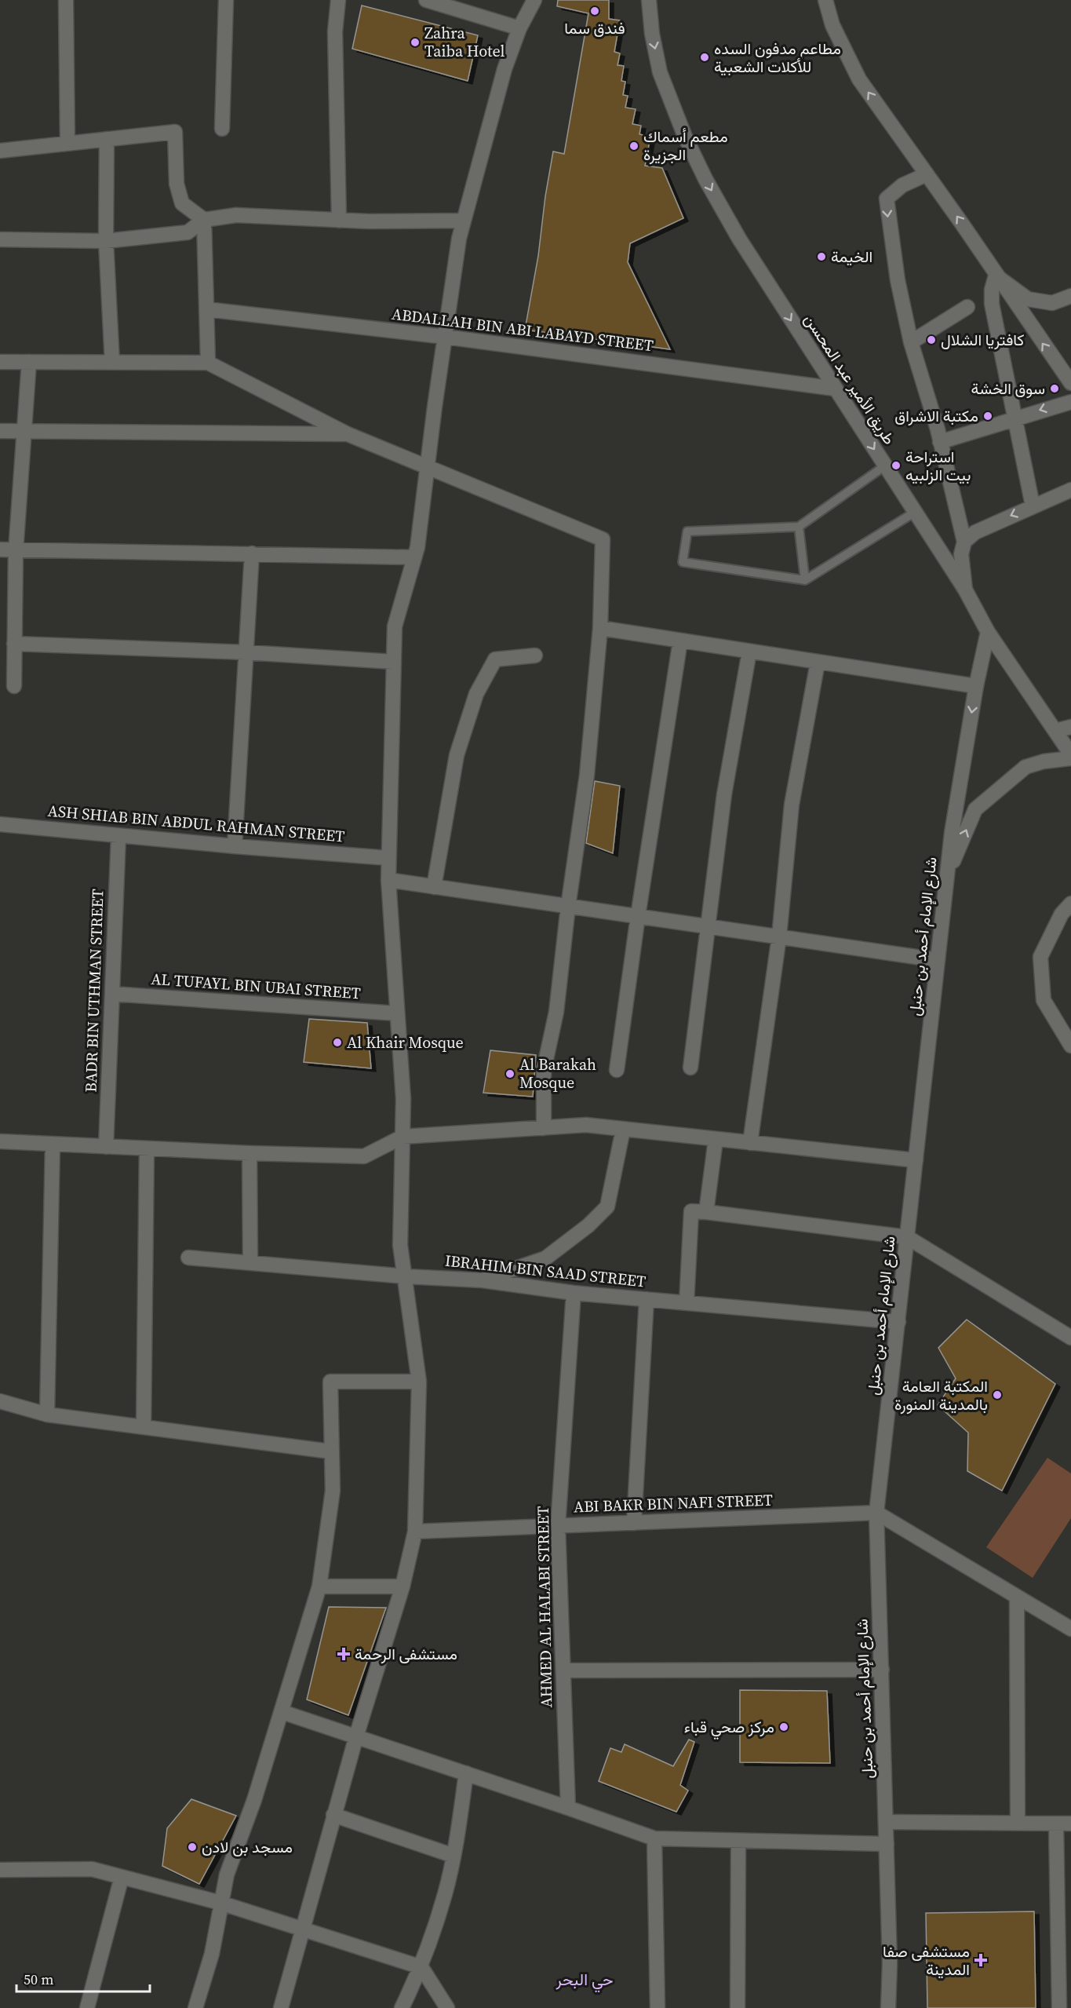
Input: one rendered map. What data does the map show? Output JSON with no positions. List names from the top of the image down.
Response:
{
  "streets": {
    "street": [
      "ABDALLAH BIN ABI LABAYD STREET",
      "طريق الأمير عبد المحسن",
      "ASH SHIAB BIN ABDUL RAHMAN STREET",
      "شارع الإمام أحمد بن حنبل",
      "AL TUFAYL BIN UBAI STREET",
      "BADR BIN UTHMAN STREET",
      "IBRAHIM BIN SAAD STREET",
      "ABI BAKR BIN NAFI STREET",
      "AHMED AL HALABI STREET"
    ]
  },
  "crossings": [
    ["ABDALLAH BIN ABI LABAYD STREET", "طريق الأمير عبد المحسن"],
    ["طريق الأمير عبد المحسن", "شارع الإمام أحمد بن حنبل"],
    ["ASH SHIAB BIN ABDUL RAHMAN STREET", "BADR BIN UTHMAN STREET"],
    ["شارع الإمام أحمد بن حنبل", "IBRAHIM BIN SAAD STREET"],
    ["شارع الإمام أحمد بن حنبل", "ABI BAKR BIN NAFI STREET"],
    ["AL TUFAYL BIN UBAI STREET", "BADR BIN UTHMAN STREET"],
    ["IBRAHIM BIN SAAD STREET", "AHMED AL HALABI STREET"],
    ["ABI BAKR BIN NAFI STREET", "AHMED AL HALABI STREET"]
  ],
  "one_way": ["طريق الأمير عبد المحسن"],
  "districts": ["حي البحر"],
  "places": {
    "other": [
      "فندق سما",
      "Zahra Taiba Hotel",
      "مطاعم مدفون السده للأكلات الشعبية",
      "مطعم أسماك الجزيرة",
      "الخيمة",
      "كافتريا الشلال",
      "سوق الخشة",
      "مكتبة الاشراق",
      "استراحة بيت الزلبيه",
      "Al Khair Mosque",
      "Al Barakah Mosque",
      "المكتبة العامة بالمدينة المنورة",
      "مركز صحي قباء",
      "مسجد بن لادن"
    ],
    "health": ["مستشفى الرحمة", "مستشفی صفا المدینة"]
  },
  "scale_bar": "50 m"
}
